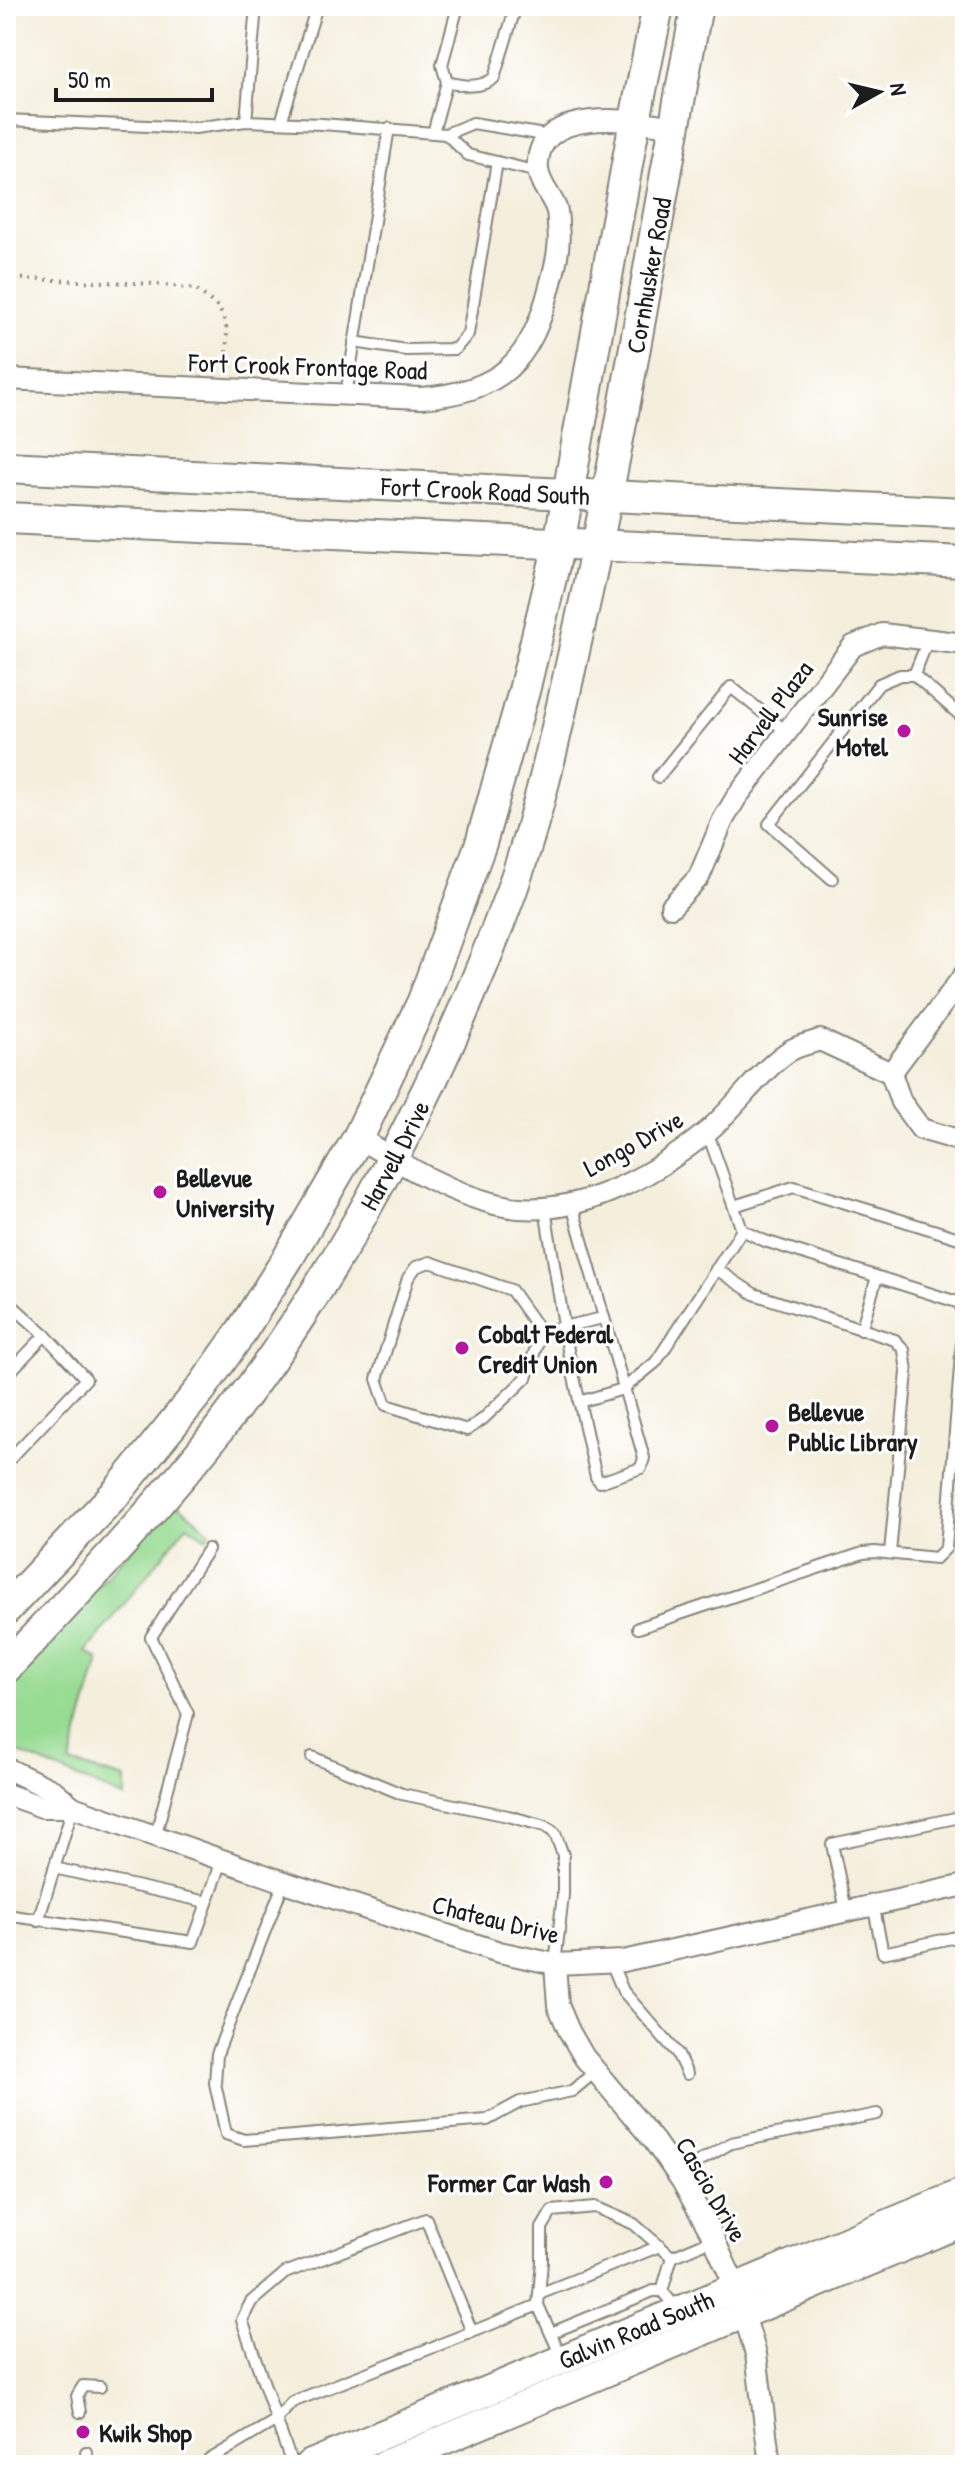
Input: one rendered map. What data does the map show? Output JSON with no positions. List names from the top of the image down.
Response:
{
  "streets": {
    "main road": [
      "Cornhusker Road",
      "Fort Crook Road South",
      "Harvell Drive",
      "Galvin Road South"
    ],
    "street": [
      "Fort Crook Frontage Road",
      "Harvell Plaza",
      "Longo Drive",
      "Chateau Drive",
      "Cascio Drive"
    ]
  },
  "crossings": [
    ["Cornhusker Road", "Fort Crook Road South"],
    ["Cornhusker Road", "Harvell Drive"],
    ["Fort Crook Road South", "Harvell Drive"],
    ["Longo Drive", "Harvell Drive"],
    ["Chateau Drive", "Cascio Drive"],
    ["Cascio Drive", "Galvin Road South"]
  ],
  "places": [
    "Sunrise Motel",
    "Bellevue University",
    "Cobalt Federal Credit Union",
    "Bellevue Public Library",
    "Former Car Wash",
    "Kwik Shop"
  ],
  "scale_bar": "50 m",
  "north": "right"
}
